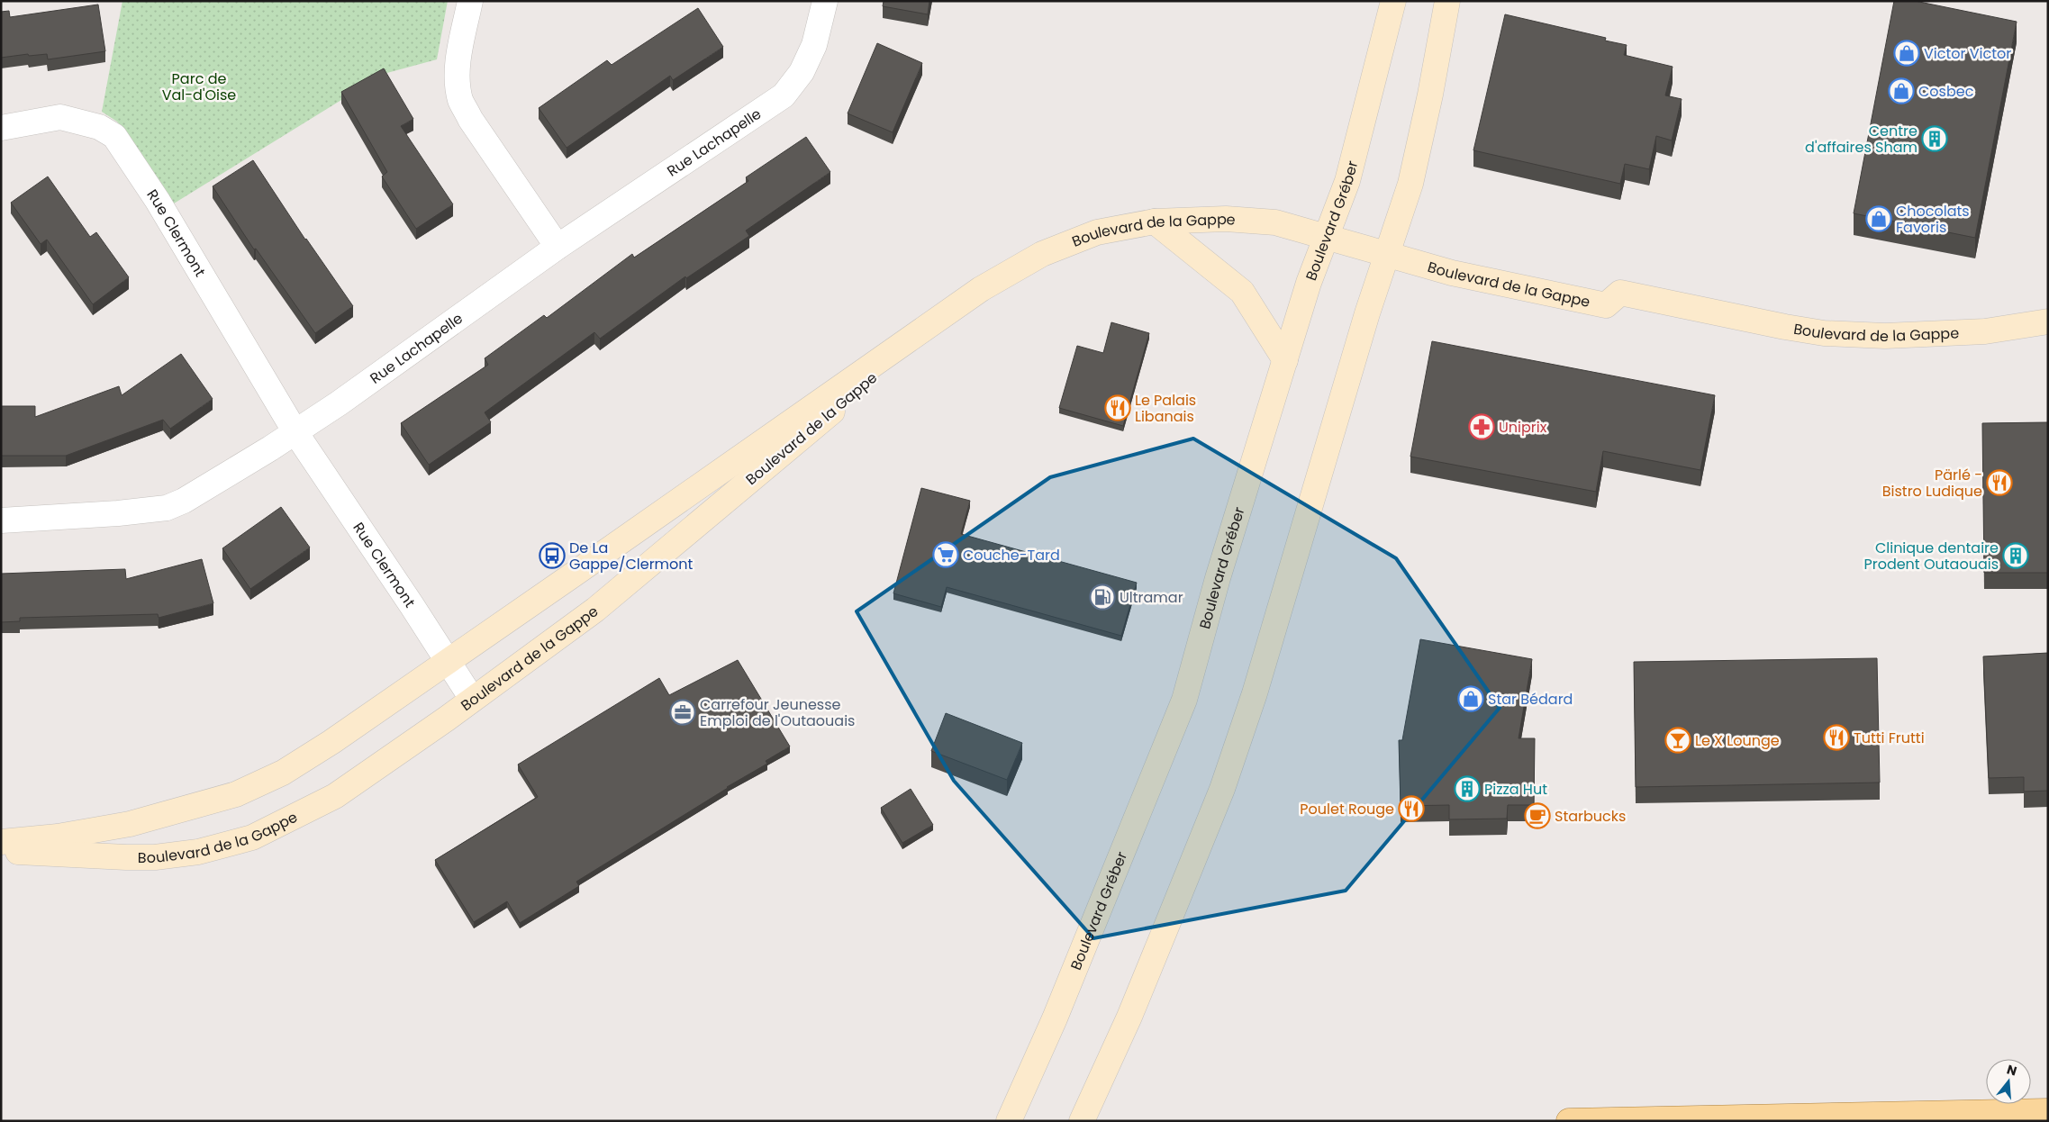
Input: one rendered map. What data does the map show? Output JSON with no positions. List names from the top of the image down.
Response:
{
  "streets": {
    "street": [
      "Rue Lachapelle",
      "Boulevard Gréber",
      "Boulevard de la Gappe",
      "Rue Clermont"
    ]
  },
  "crossings": [
    ["Rue Lachapelle", "Rue Clermont"],
    ["Boulevard Gréber", "Boulevard de la Gappe"],
    ["Boulevard de la Gappe", "Rue Clermont"]
  ],
  "parks": ["Parc de Val-d'Oise"],
  "places": {
    "shop": [
      "Victor Victor",
      "Cosbec",
      "Chocolats Favoris",
      "Star Bédard"
    ],
    "building": ["Centre d'affaires Sham", "Clinique dentaire Prodent Outaouais", "Pizza Hut"],
    "restaurant": [
      "Le Palais Libanais",
      "Pärlé - Bistro Ludique",
      "Tutti Frutti",
      "Poulet Rouge"
    ],
    "pharmacy": ["Uniprix"],
    "supermarket": ["Couche-Tard"],
    "bus stop": ["De La Gappe/Clermont"],
    "fuel station": ["Ultramar"],
    "office": ["Carrefour Jeunesse Emploi de l'Outaouais"],
    "bar": ["Le X Lounge"],
    "cafe": ["Starbucks"]
  },
  "north": "top"
}
